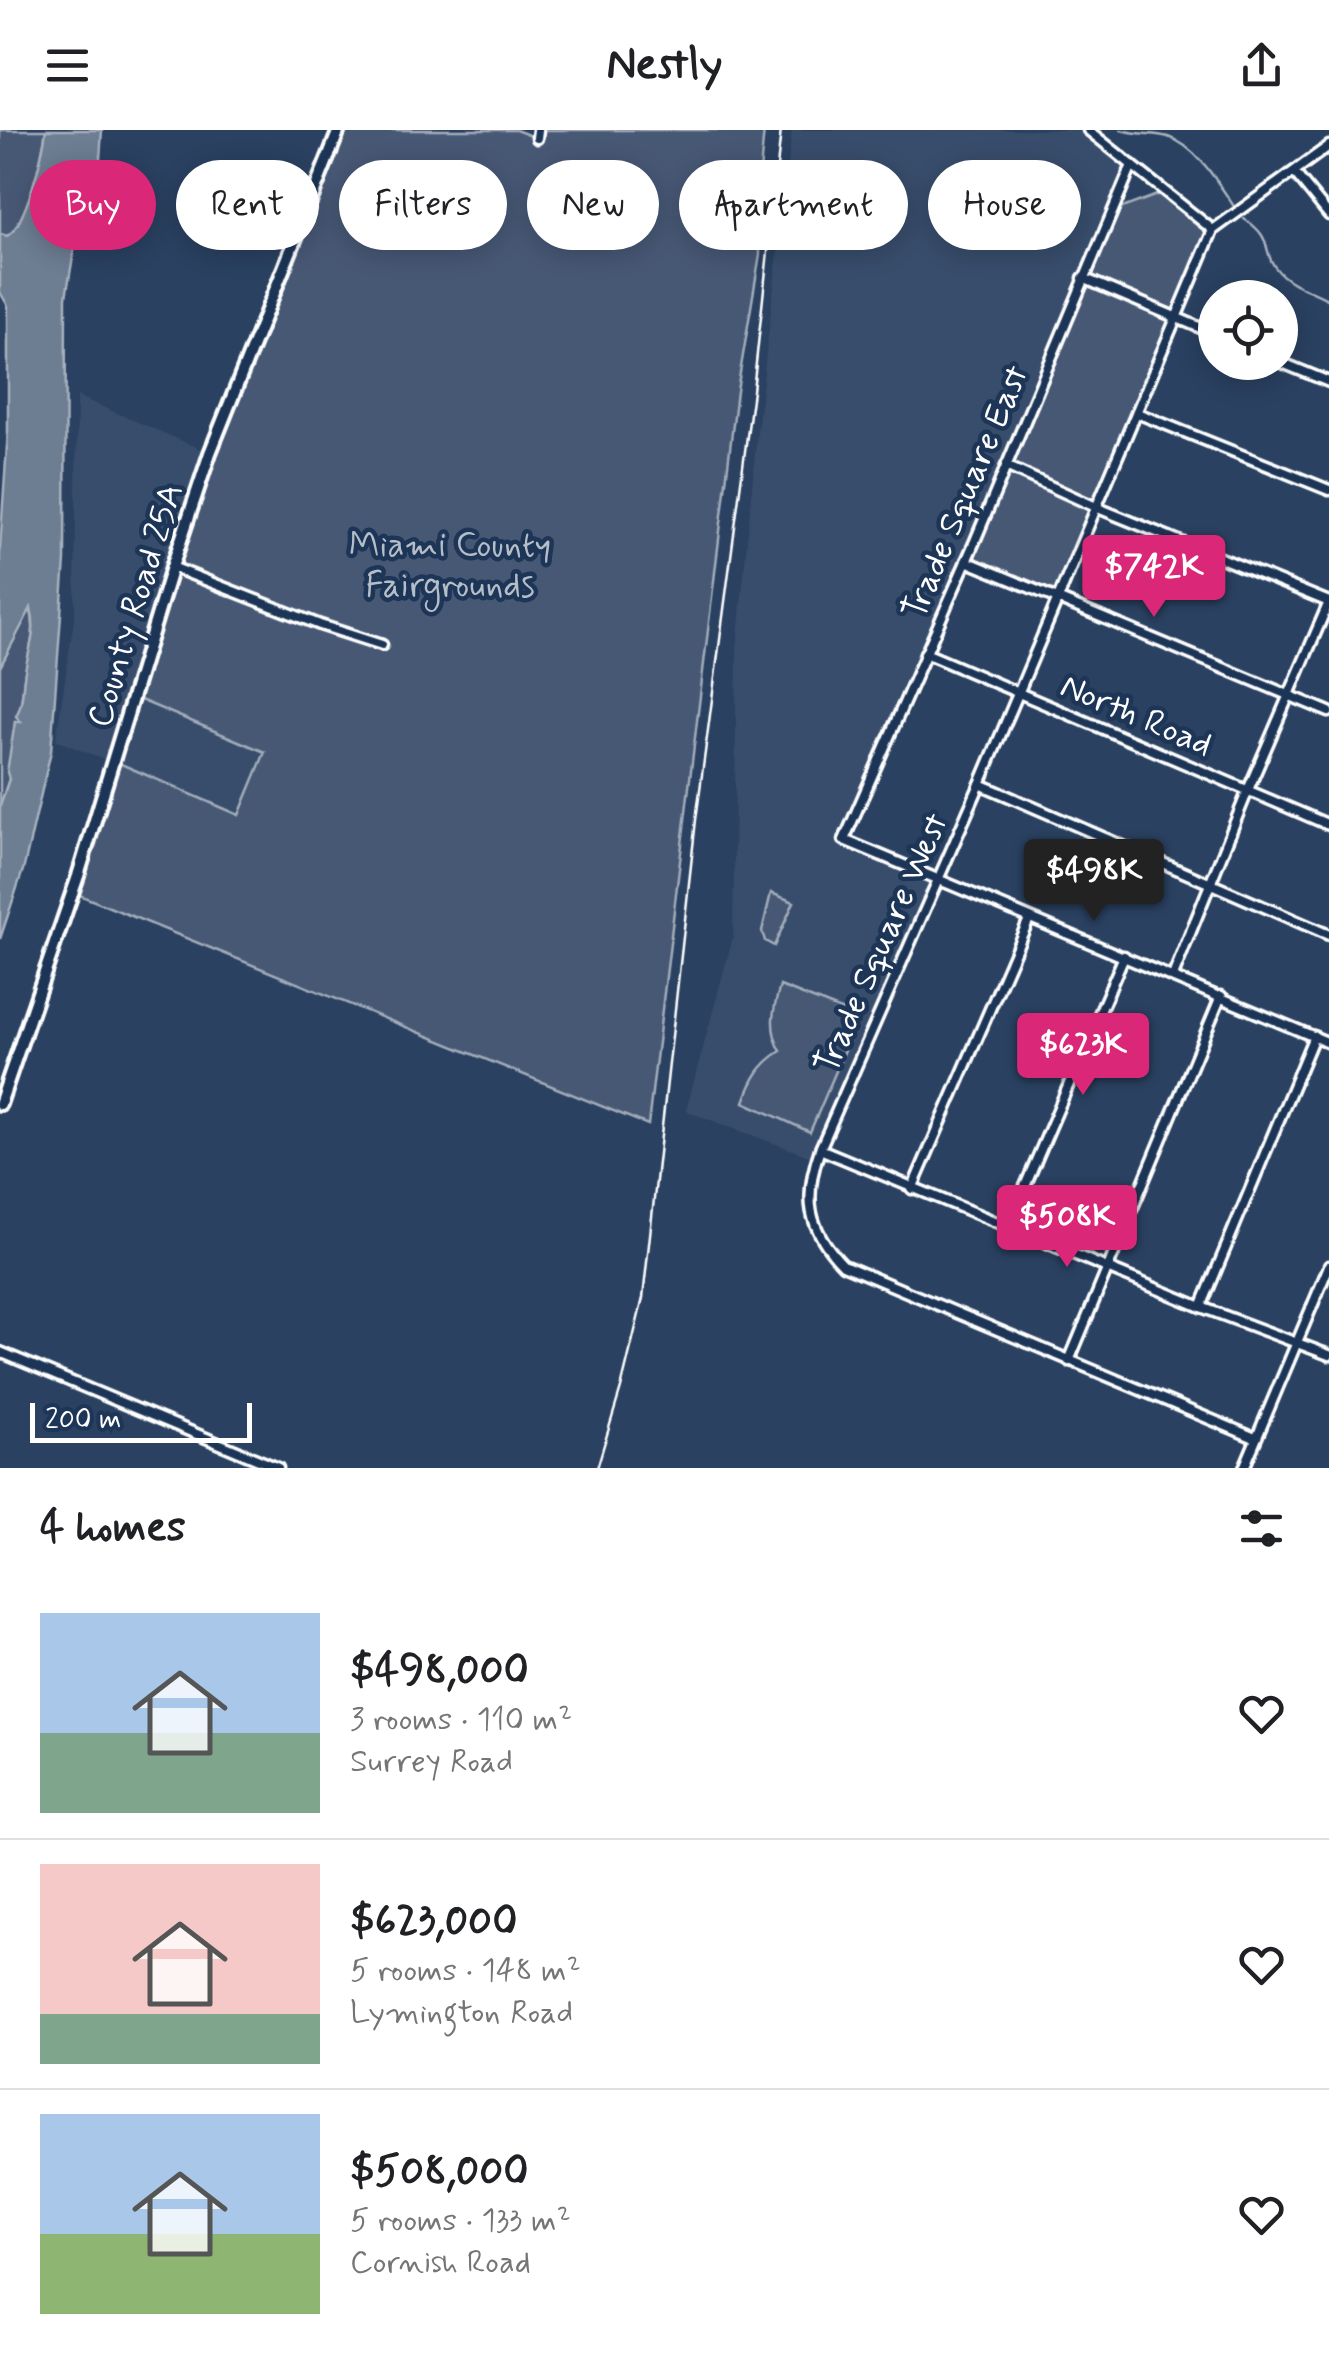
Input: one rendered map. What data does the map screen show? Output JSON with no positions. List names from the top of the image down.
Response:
{
  "streets": {
    "main road": ["County Road 25A"],
    "street": ["Trade Square East", "North Road", "Trade Square West"]
  },
  "crossings": [
    ["Trade Square East", "North Road"],
    ["Trade Square East", "Trade Square West"],
    ["North Road", "Trade Square West"]
  ],
  "parks": ["Miami County Fairgrounds"],
  "scale_bar": "200 m",
  "page": {
    "header": "Nestly",
    "chip": [
      "Buy",
      "Rent",
      "Filters",
      "New",
      "Apartment",
      "House"
    ],
    "price": [
      "$742K",
      "$498K",
      "$623K",
      "$508K"
    ],
    "scale": "200 m",
    "heading": "4 homes",
    "list": [
      {
        "name": "$498,000",
        "note": "3 rooms · 110 m² · Surrey Road"
      },
      {
        "name": "$623,000",
        "note": "5 rooms · 148 m² · Lymington Road"
      },
      {
        "name": "$508,000",
        "note": "5 rooms · 133 m² · Cornish Road"
      }
    ]
  }
}
